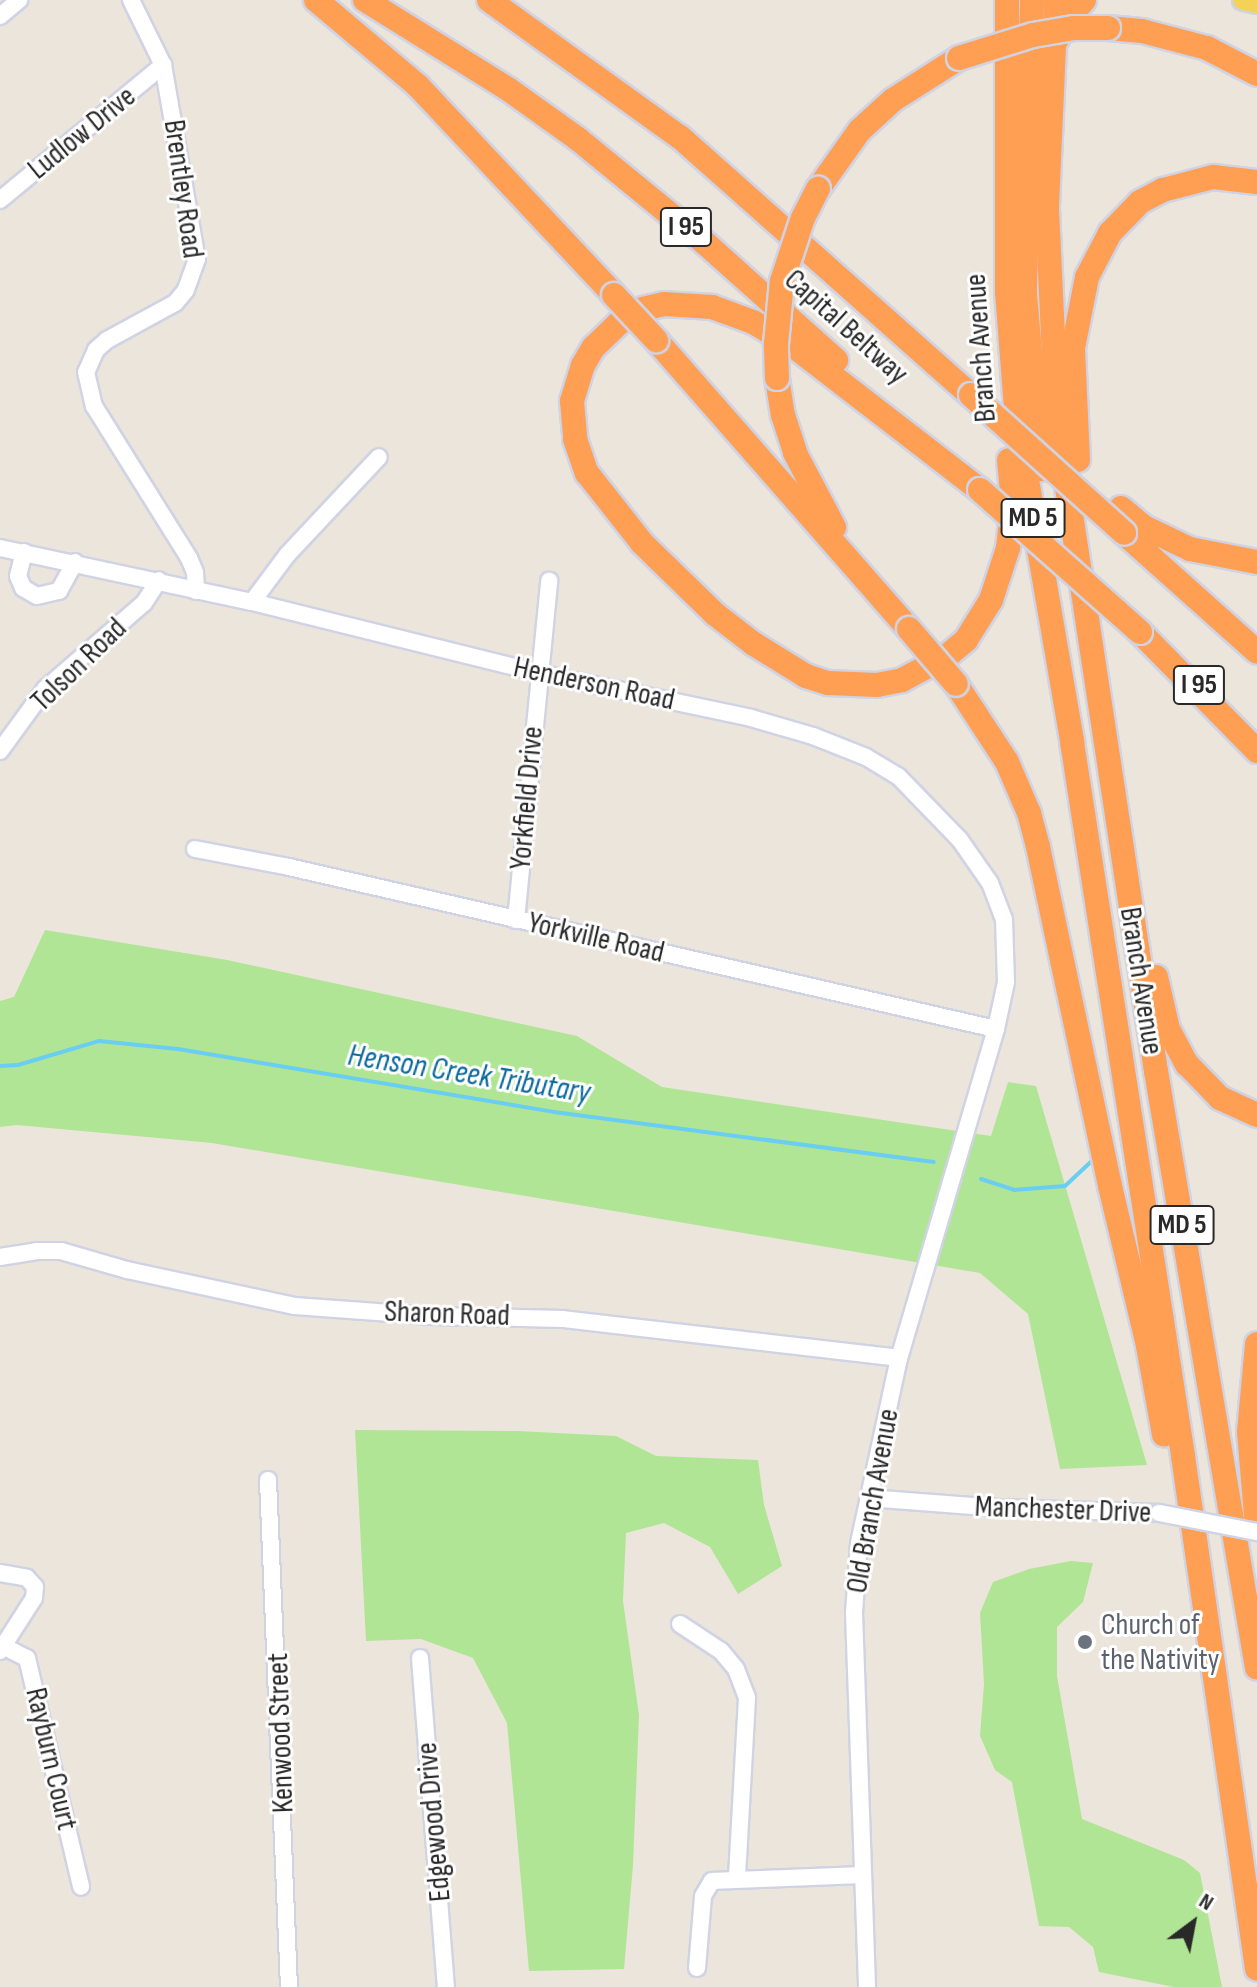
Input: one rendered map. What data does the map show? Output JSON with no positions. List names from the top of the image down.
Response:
{
  "streets": {
    "highway": [
      "I 95",
      "Capital Beltway",
      "Branch Avenue",
      "MD 5"
    ],
    "street": [
      "Ludlow Drive",
      "Brentley Road",
      "Tolson Road",
      "Henderson Road",
      "Yorkfield Drive",
      "Yorkville Road",
      "Sharon Road",
      "Old Branch Avenue",
      "Manchester Drive",
      "Kenwood Street",
      "Rayburn Court",
      "Edgewood Drive"
    ]
  },
  "crossings": [
    ["Ludlow Drive", "Brentley Road"],
    ["Brentley Road", "Henderson Road"],
    ["Tolson Road", "Henderson Road"],
    ["Henderson Road", "Yorkfield Drive"],
    ["Henderson Road", "Yorkville Road"],
    ["Henderson Road", "Old Branch Avenue"],
    ["Yorkfield Drive", "Yorkville Road"],
    ["Yorkville Road", "Old Branch Avenue"],
    ["Sharon Road", "Old Branch Avenue"],
    ["Old Branch Avenue", "Manchester Drive"]
  ],
  "water": ["Henson Creek Tributary"],
  "places": ["Church of the Nativity"],
  "north": "top right"
}
